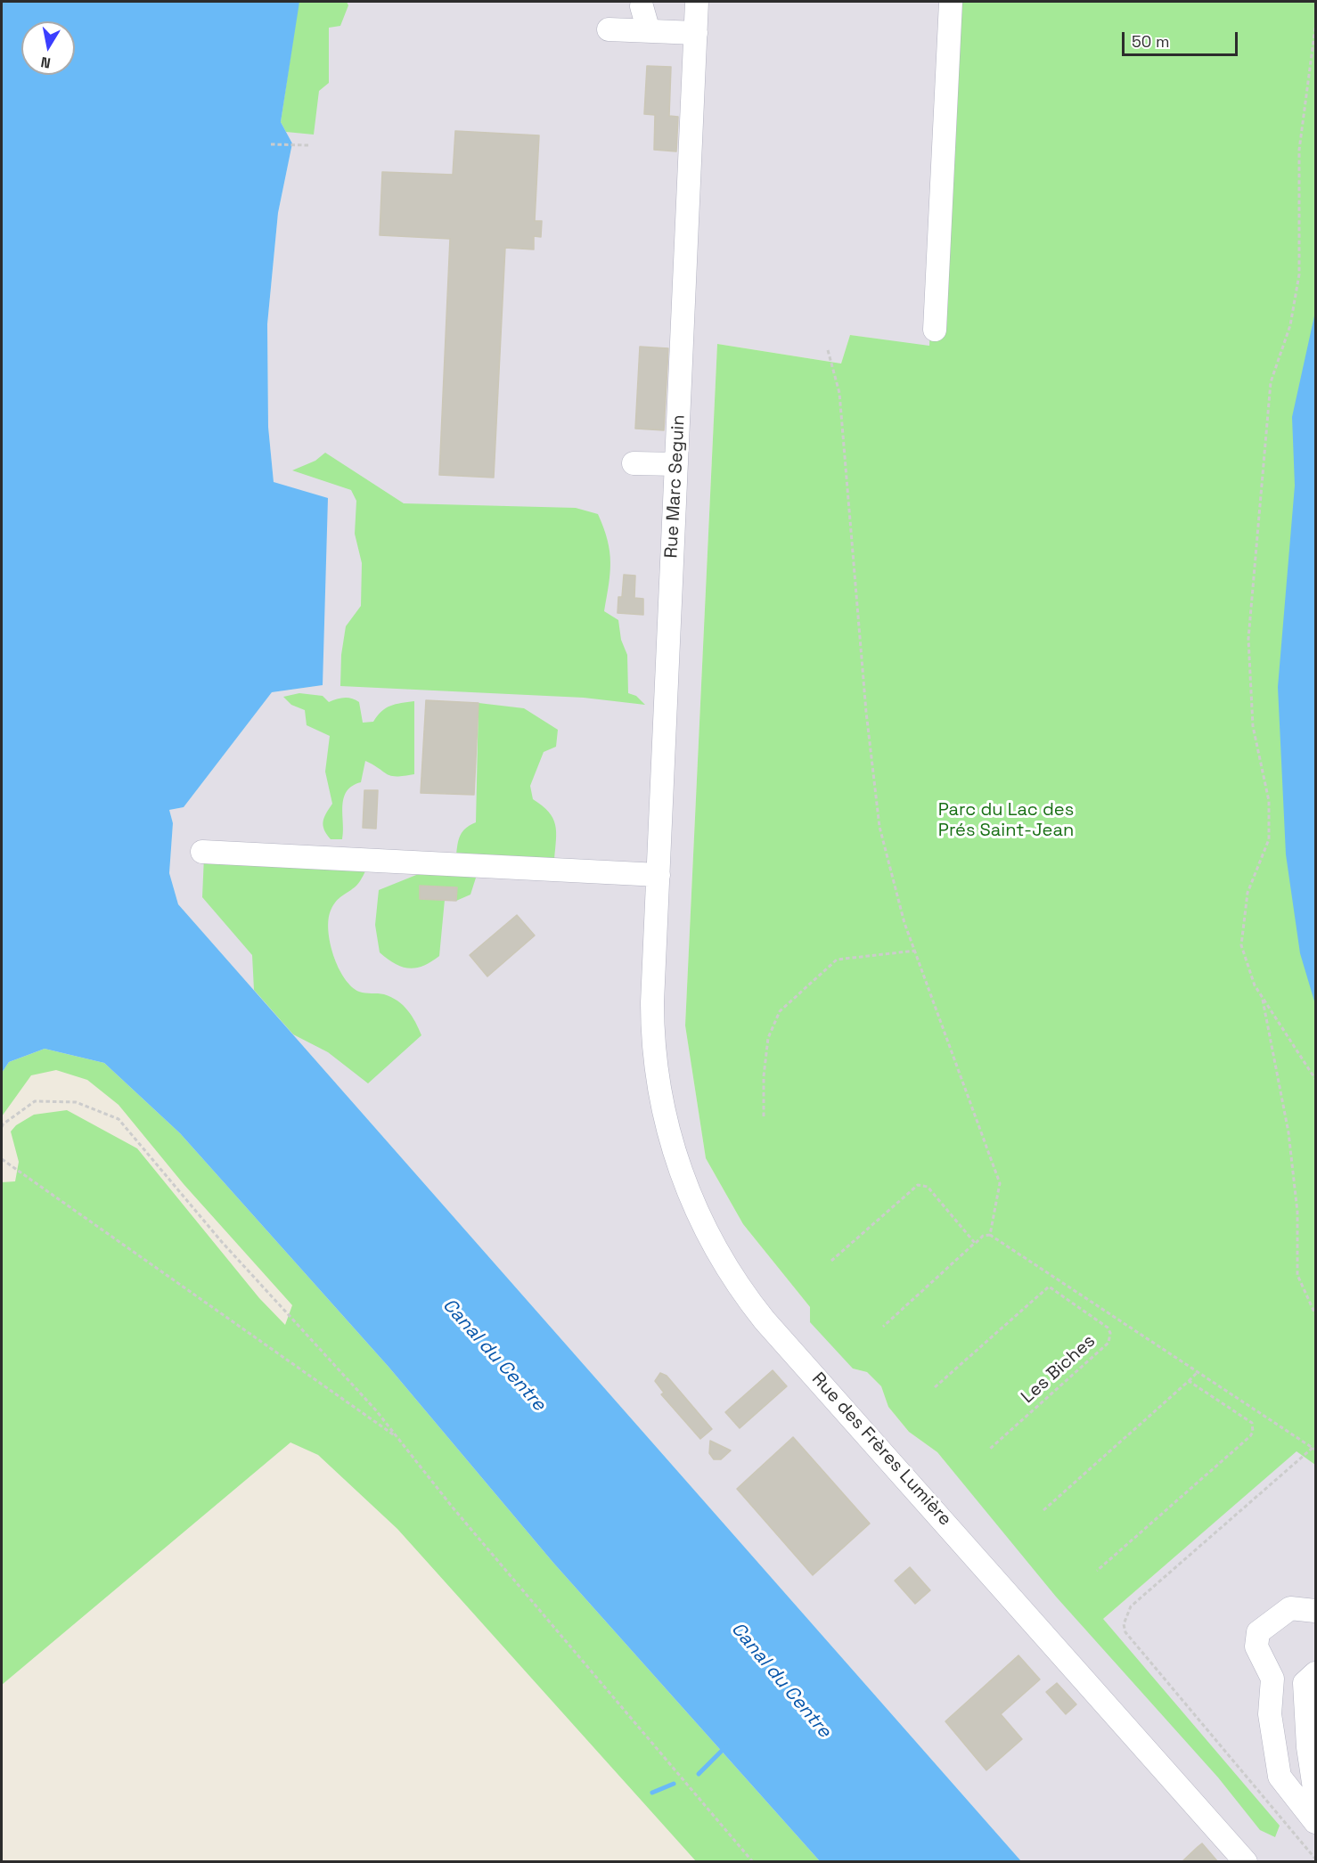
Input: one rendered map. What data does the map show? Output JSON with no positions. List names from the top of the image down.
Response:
{
  "streets": {
    "street": ["Rue Marc Seguin", "Rue des Frères Lumière"],
    "path": ["Les Biches"]
  },
  "crossings": [
    ["Rue Marc Seguin", "Rue des Frères Lumière"]
  ],
  "water": ["Canal du Centre"],
  "parks": ["Parc du Lac des Prés Saint-Jean"],
  "scale_bar": "50 m",
  "north": "bottom"
}
